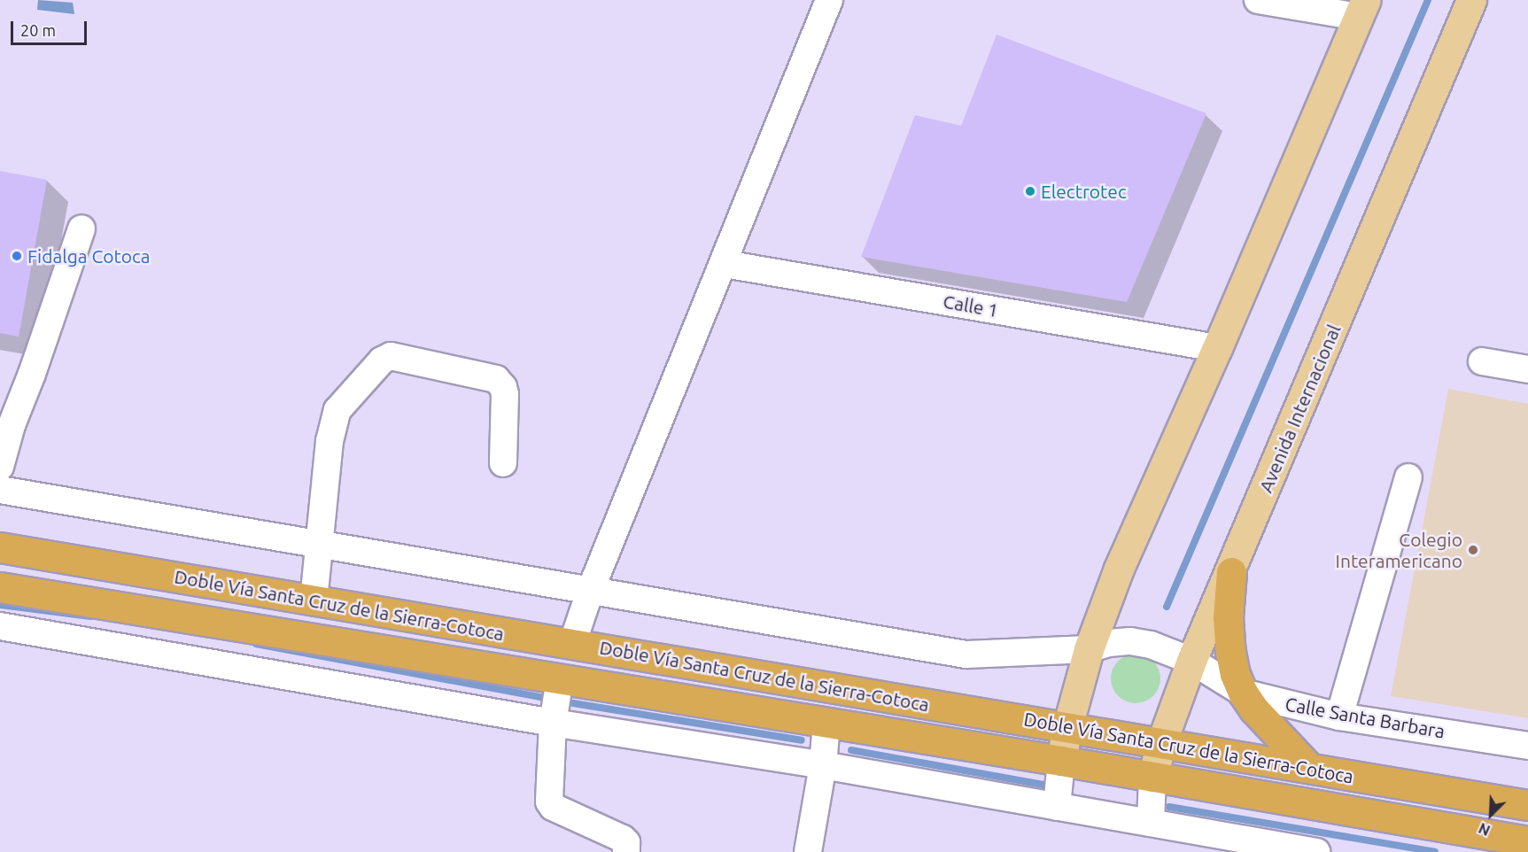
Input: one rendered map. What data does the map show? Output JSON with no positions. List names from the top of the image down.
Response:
{
  "streets": {
    "highway": ["Doble Vía Santa Cruz de la Sierra-Cotoca"],
    "main road": ["Avenida Internacional"],
    "street": ["Calle 1", "Calle Santa Barbara"]
  },
  "crossings": [
    ["Avenida Internacional", "Doble Vía Santa Cruz de la Sierra-Cotoca"],
    ["Avenida Internacional", "Calle Santa Barbara"]
  ],
  "places": ["Electrotec", "Fidalga Cotoca", "Colegio Interamericano"],
  "scale_bar": "20 m",
  "north": "bottom left"
}
